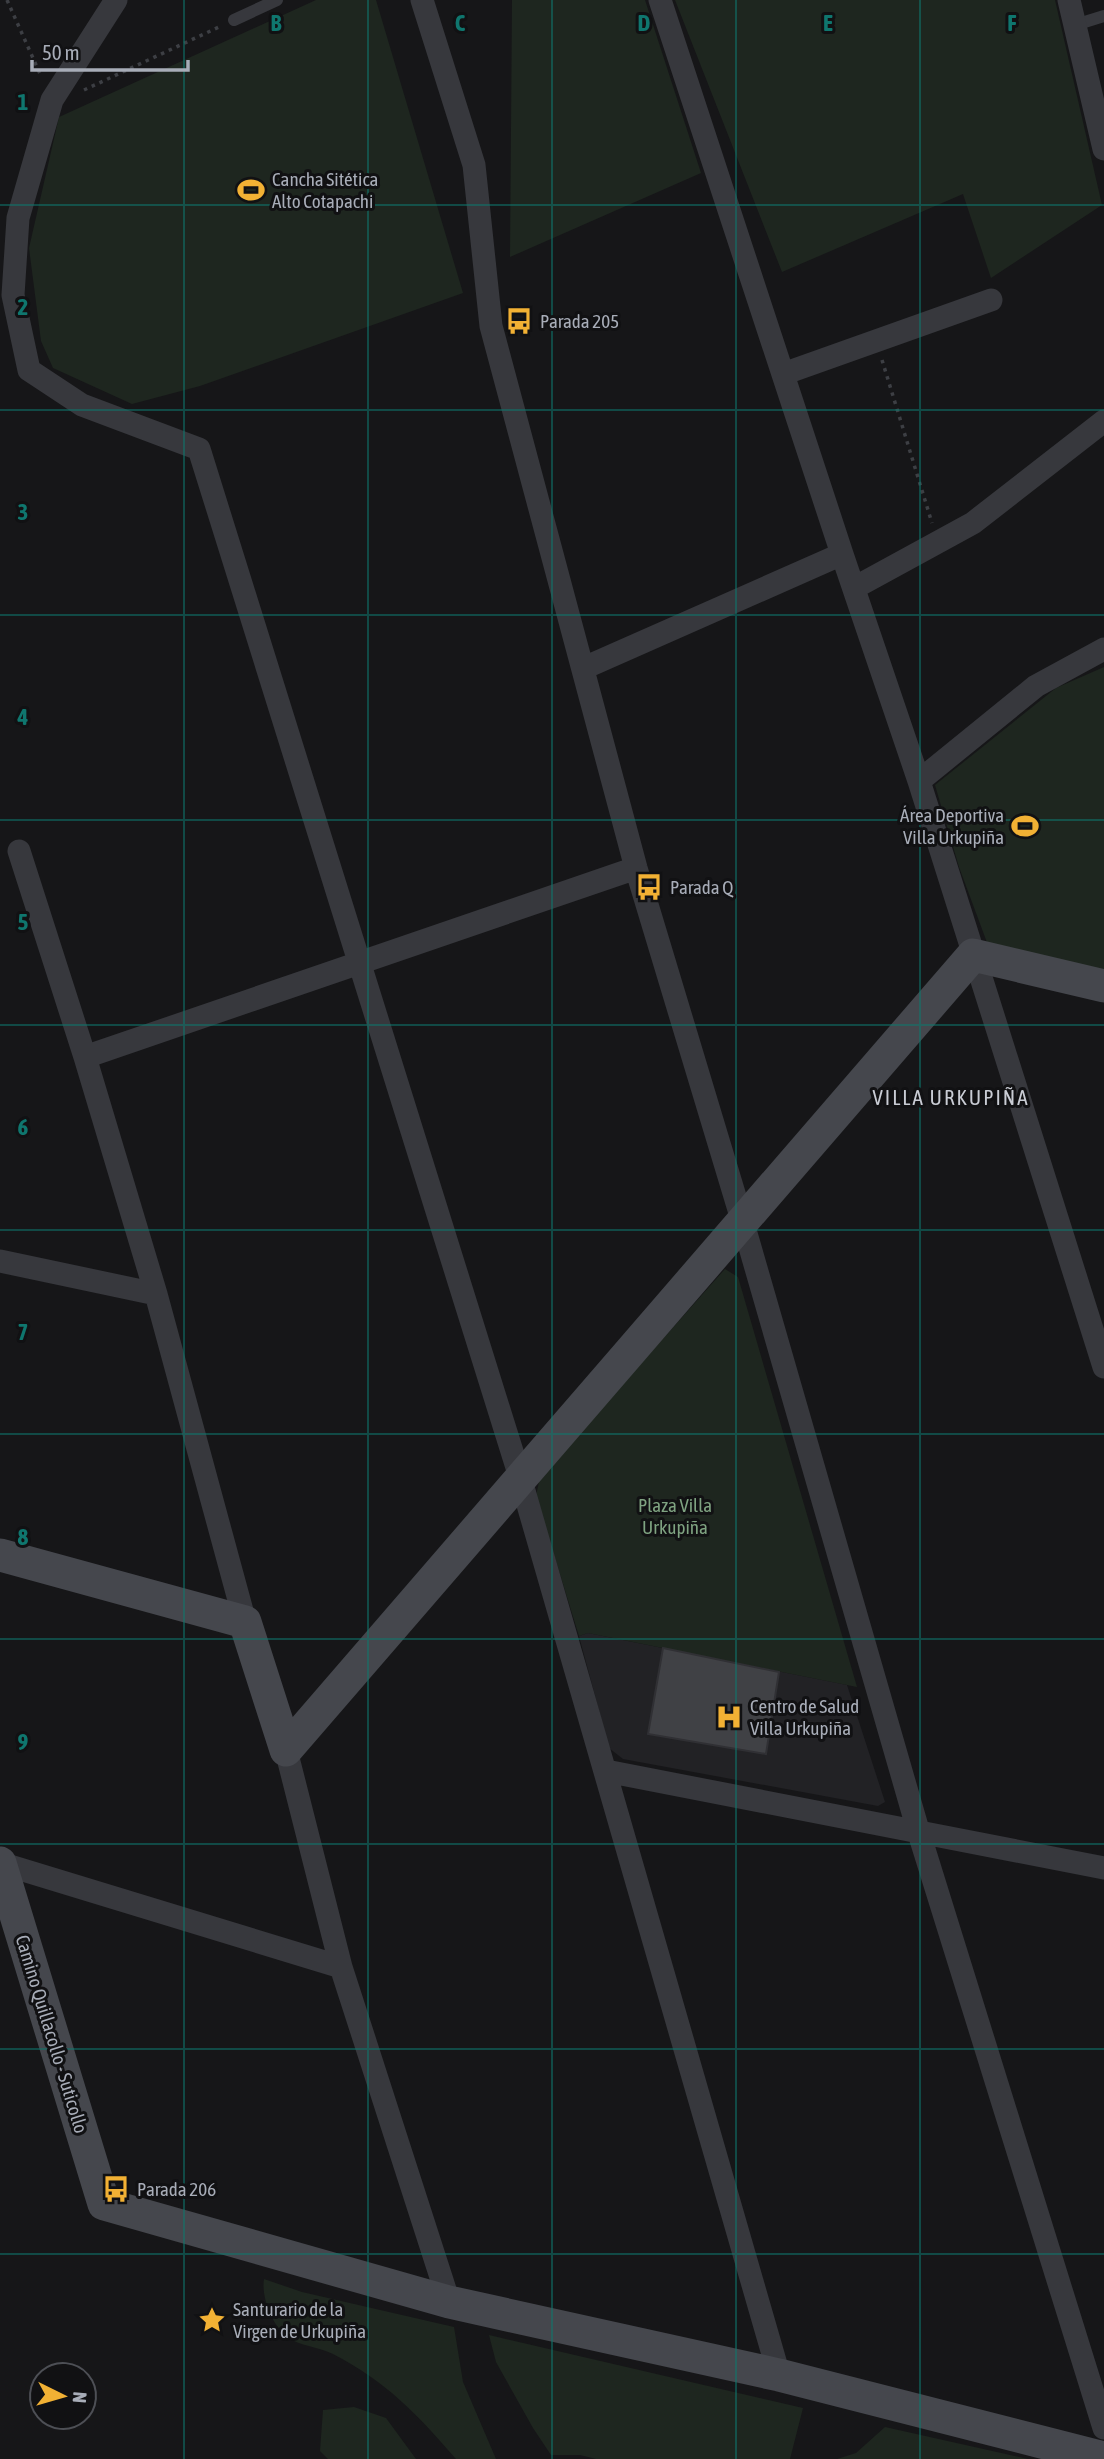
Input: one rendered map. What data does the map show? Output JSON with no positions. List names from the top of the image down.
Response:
{
  "streets": {
    "street": ["Camino Quillacollo - Suticollo"]
  },
  "districts": ["VILLA URKUPIÑA"],
  "parks": ["Plaza Villa Urkupiña"],
  "places": {
    "sports": ["Cancha Sitética Alto Cotapachi", "Área Deportiva Villa Urkupiña"],
    "bus stop": ["Parada 205", "Parada Q", "Parada 206"],
    "hospital": ["Centro de Salud Villa Urkupiña"],
    "place": ["Santurario de la Virgen de Urkupiña"]
  },
  "scale_bar": "50 m",
  "north": "right",
  "grid": {
    "columns": [
      "B",
      "C",
      "D",
      "E",
      "F"
    ],
    "rows": [
      "1",
      "2",
      "3",
      "4",
      "5",
      "6",
      "7",
      "8",
      "9"
    ]
  }
}
